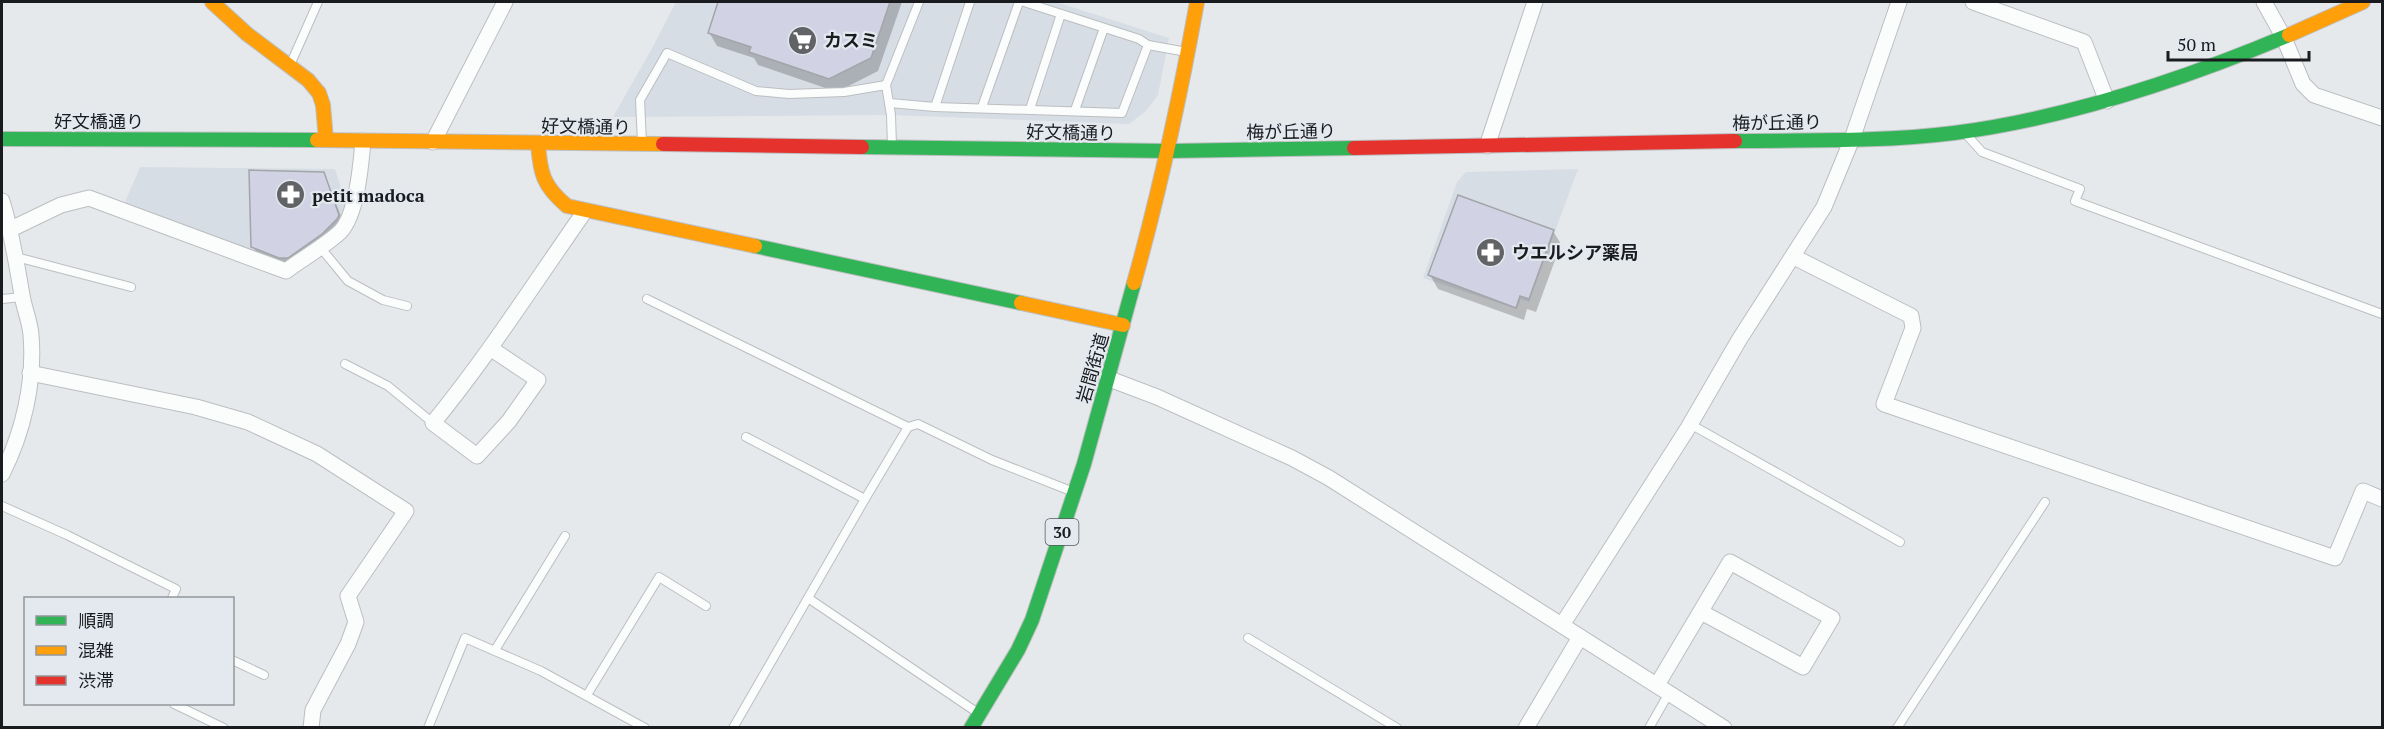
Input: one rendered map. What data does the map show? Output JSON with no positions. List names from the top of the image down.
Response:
{
  "streets": {
    "street": [
      "好文橋通り",
      "梅が丘通り",
      "岩間街道",
      "30"
    ]
  },
  "crossings": [
    ["好文橋通り", "梅が丘通り"],
    ["好文橋通り", "岩間街道"],
    ["梅が丘通り", "岩間街道"]
  ],
  "places": {
    "supermarket": ["カスミ"],
    "pharmacy": ["petit madoca", "ウエルシア薬局"]
  },
  "legend": ["順調", "混雑", "渋滞"],
  "scale_bar": "50 m"
}
